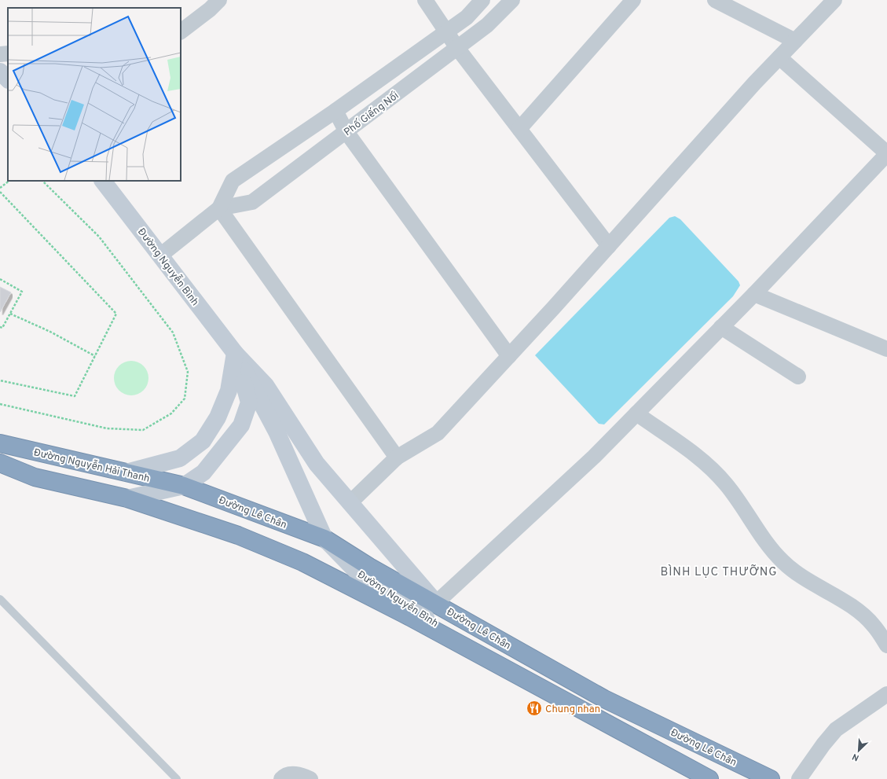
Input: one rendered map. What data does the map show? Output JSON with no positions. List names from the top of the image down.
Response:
{
  "streets": {
    "highway": ["Đường Nguyễn Hải Thanh", "Đường Lê Chân"],
    "main road": ["Đường Nguyễn Bình"],
    "street": ["Phố Giếng Nối"]
  },
  "crossings": [
    ["Phố Giếng Nối", "Đường Nguyễn Bình"],
    ["Đường Nguyễn Bình", "Đường Lê Chân"],
    ["Đường Nguyễn Hải Thanh", "Đường Lê Chân"]
  ],
  "districts": ["BÌNH LỤC THƯỠNG"],
  "places": {
    "restaurant": ["Chung nhan"]
  },
  "north": "bottom left"
}
